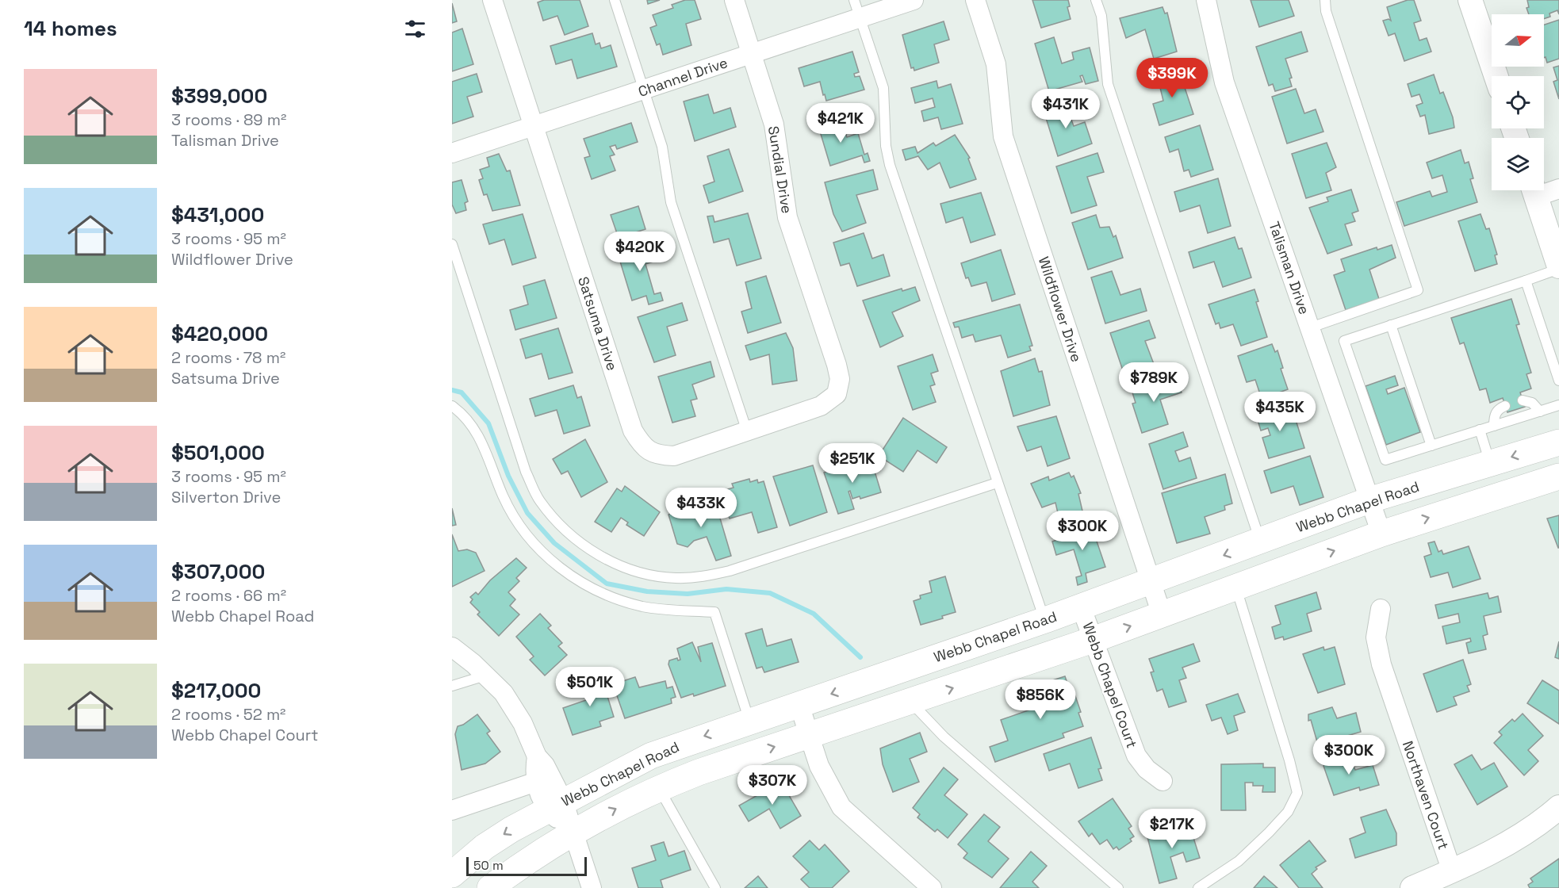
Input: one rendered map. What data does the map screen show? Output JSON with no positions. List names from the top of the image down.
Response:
{
  "streets": {
    "main road": ["Webb Chapel Road"],
    "street": [
      "Channel Drive",
      "Sundial Drive",
      "Talisman Drive",
      "Wildflower Drive",
      "Satsuma Drive",
      "Webb Chapel Court",
      "Northaven Court"
    ]
  },
  "crossings": [
    ["Channel Drive", "Sundial Drive"],
    ["Channel Drive", "Satsuma Drive"],
    ["Sundial Drive", "Satsuma Drive"],
    ["Talisman Drive", "Webb Chapel Road"],
    ["Wildflower Drive", "Webb Chapel Road"],
    ["Webb Chapel Road", "Webb Chapel Court"]
  ],
  "scale_bar": "50 m",
  "north": "right",
  "page": {
    "heading": "14 homes",
    "list": [
      {
        "name": "$399,000",
        "note": "3 rooms · 89 m² · Talisman Drive"
      },
      {
        "name": "$431,000",
        "note": "3 rooms · 95 m² · Wildflower Drive"
      },
      {
        "name": "$420,000",
        "note": "2 rooms · 78 m² · Satsuma Drive"
      },
      {
        "name": "$501,000",
        "note": "3 rooms · 95 m² · Silverton Drive"
      },
      {
        "name": "$307,000",
        "note": "2 rooms · 66 m² · Webb Chapel Road"
      },
      {
        "name": "$217,000",
        "note": "2 rooms · 52 m² · Webb Chapel Court"
      }
    ],
    "price": [
      "$399K",
      "$431K",
      "$421K",
      "$420K",
      "$789K",
      "$435K",
      "$251K",
      "$433K",
      "$300K",
      "$501K",
      "$856K",
      "$300K",
      "$307K",
      "$217K"
    ],
    "scale": "50 m"
  }
}
